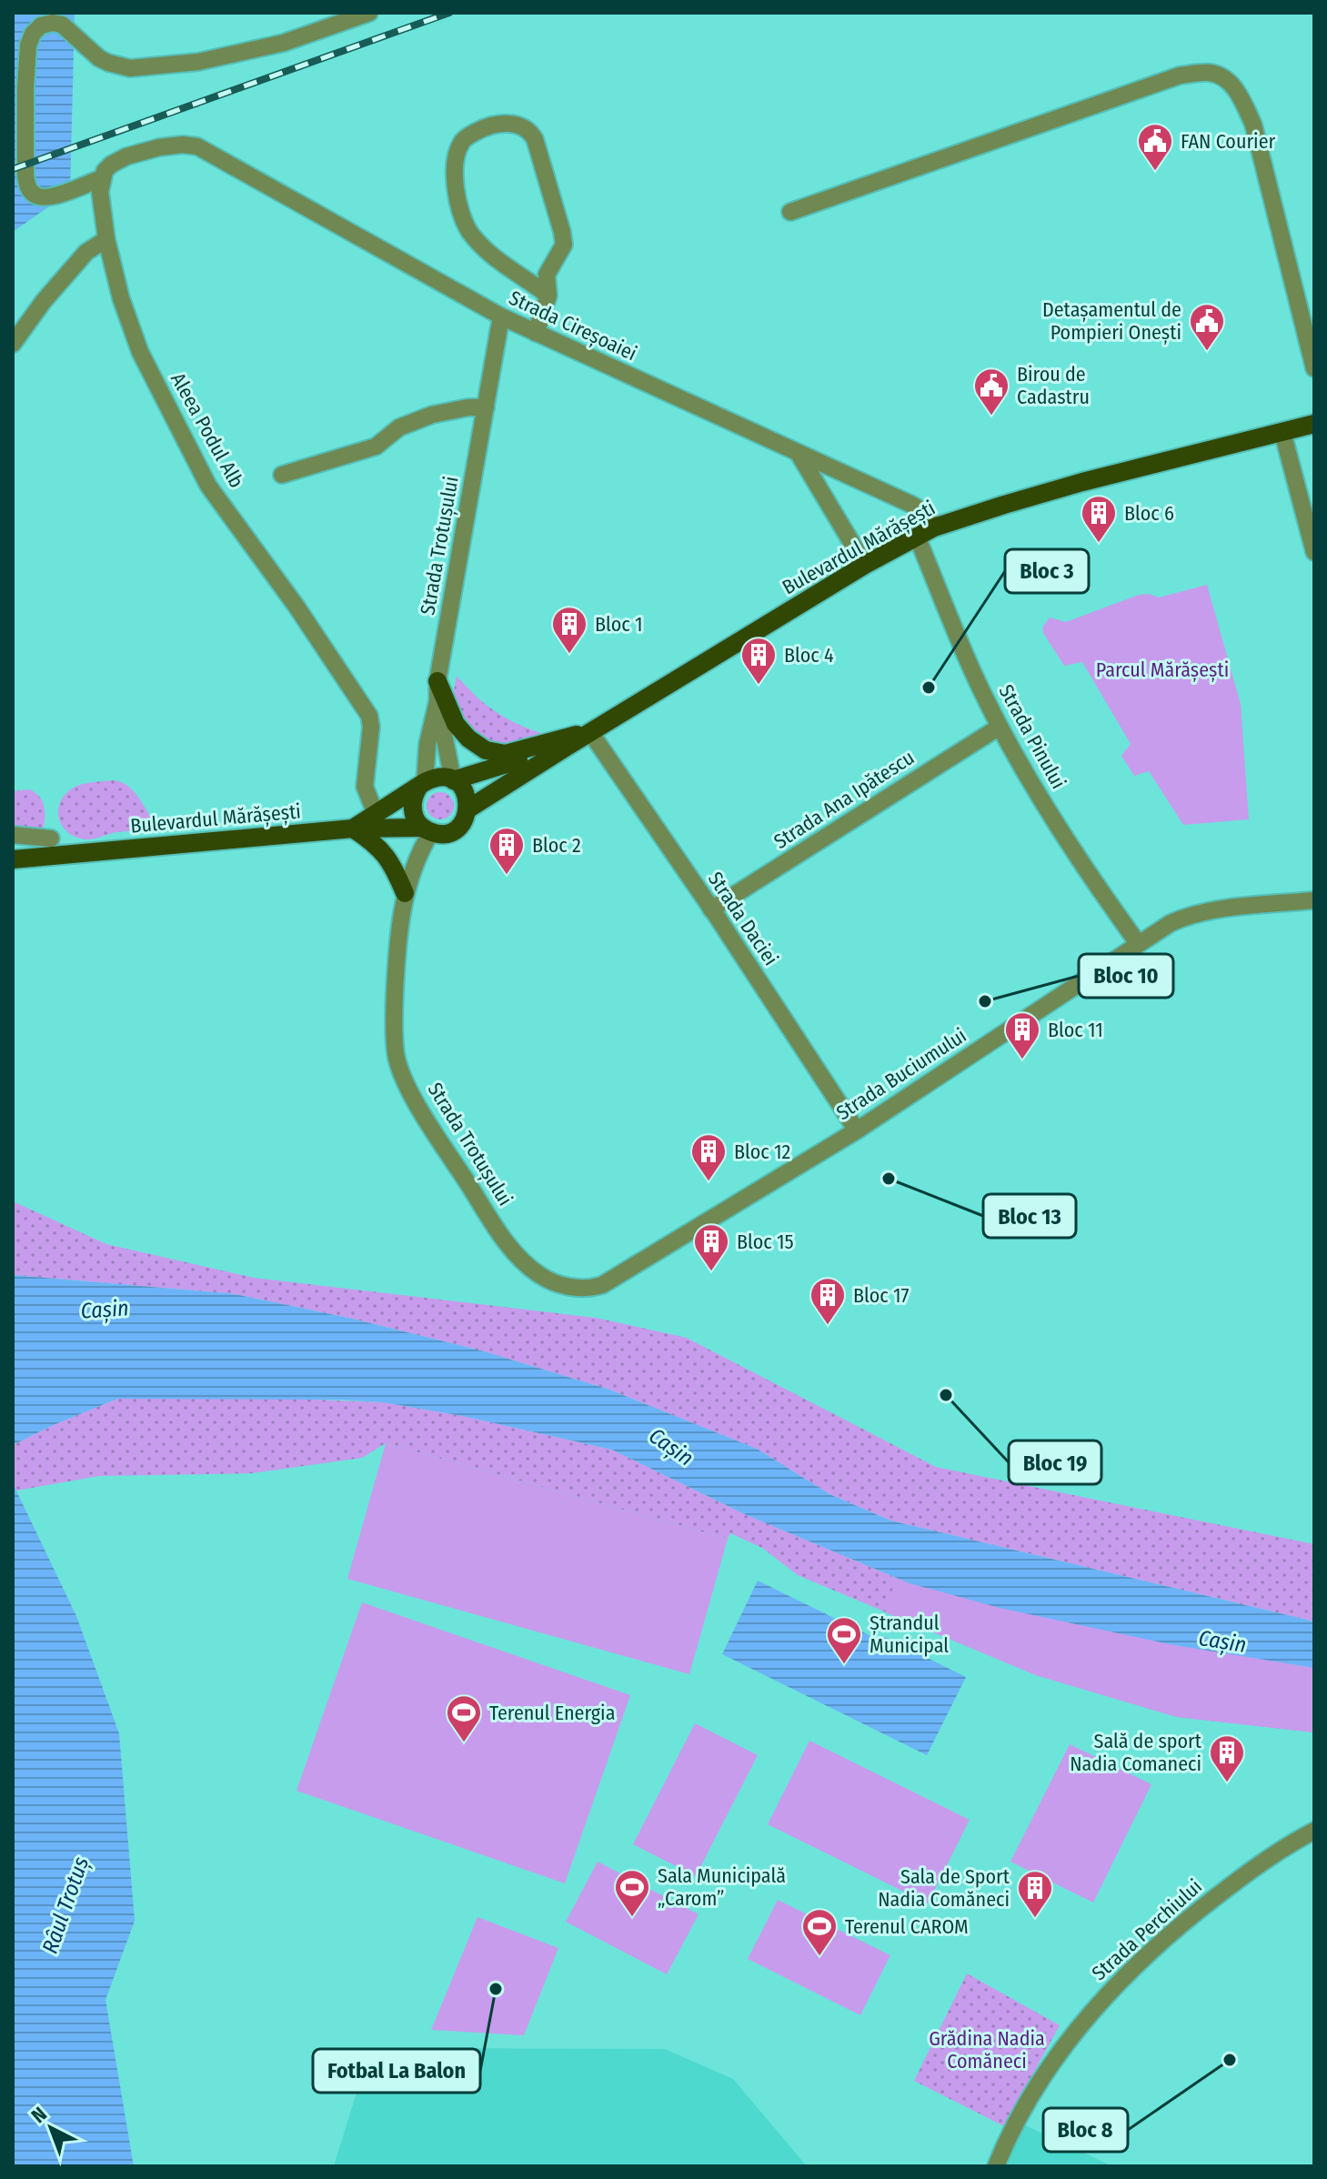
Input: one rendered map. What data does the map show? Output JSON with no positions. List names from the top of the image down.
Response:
{
  "streets": {
    "main road": ["Bulevardul Mărășești"],
    "street": [
      "Strada Cireșoaiei",
      "Aleea Podul Alb",
      "Strada Trotușului",
      "Strada Pinului",
      "Strada Ana Ipătescu",
      "Strada Daciei",
      "Strada Buciumului",
      "Strada Perchiului"
    ]
  },
  "crossings": [
    ["Strada Cireșoaiei", "Aleea Podul Alb"],
    ["Strada Cireșoaiei", "Strada Trotușului"],
    ["Strada Cireșoaiei", "Bulevardul Mărășești"],
    ["Strada Trotușului", "Bulevardul Mărășești"],
    ["Strada Trotușului", "Strada Buciumului"],
    ["Bulevardul Mărășești", "Strada Pinului"],
    ["Bulevardul Mărășești", "Strada Daciei"],
    ["Strada Pinului", "Strada Ana Ipătescu"],
    ["Strada Pinului", "Strada Buciumului"],
    ["Strada Ana Ipătescu", "Strada Daciei"],
    ["Strada Daciei", "Strada Buciumului"]
  ],
  "water": ["Cașin", "Râul Trotuș"],
  "parks": ["Parcul Mărășești", "Grădina Nadia Comăneci"],
  "places": {
    "public building": ["FAN Courier", "Detașamentul de Pompieri Onești", "Birou de Cadastru"],
    "building": [
      "Bloc 6",
      "Bloc 1",
      "Bloc 4",
      "Bloc 2",
      "Bloc 11",
      "Bloc 12",
      "Bloc 15",
      "Bloc 17",
      "Sală de sport Nadia Comaneci",
      "Sala de Sport Nadia Comăneci"
    ],
    "other": [
      "Bloc 3",
      "Bloc 10",
      "Bloc 13",
      "Bloc 19",
      "Fotbal La Balon",
      "Bloc 8"
    ],
    "sports": [
      "Ștrandul Municipal",
      "Terenul Energia",
      "Sala Municipală „Carom”",
      "Terenul CAROM"
    ]
  },
  "north": "top left"
}
